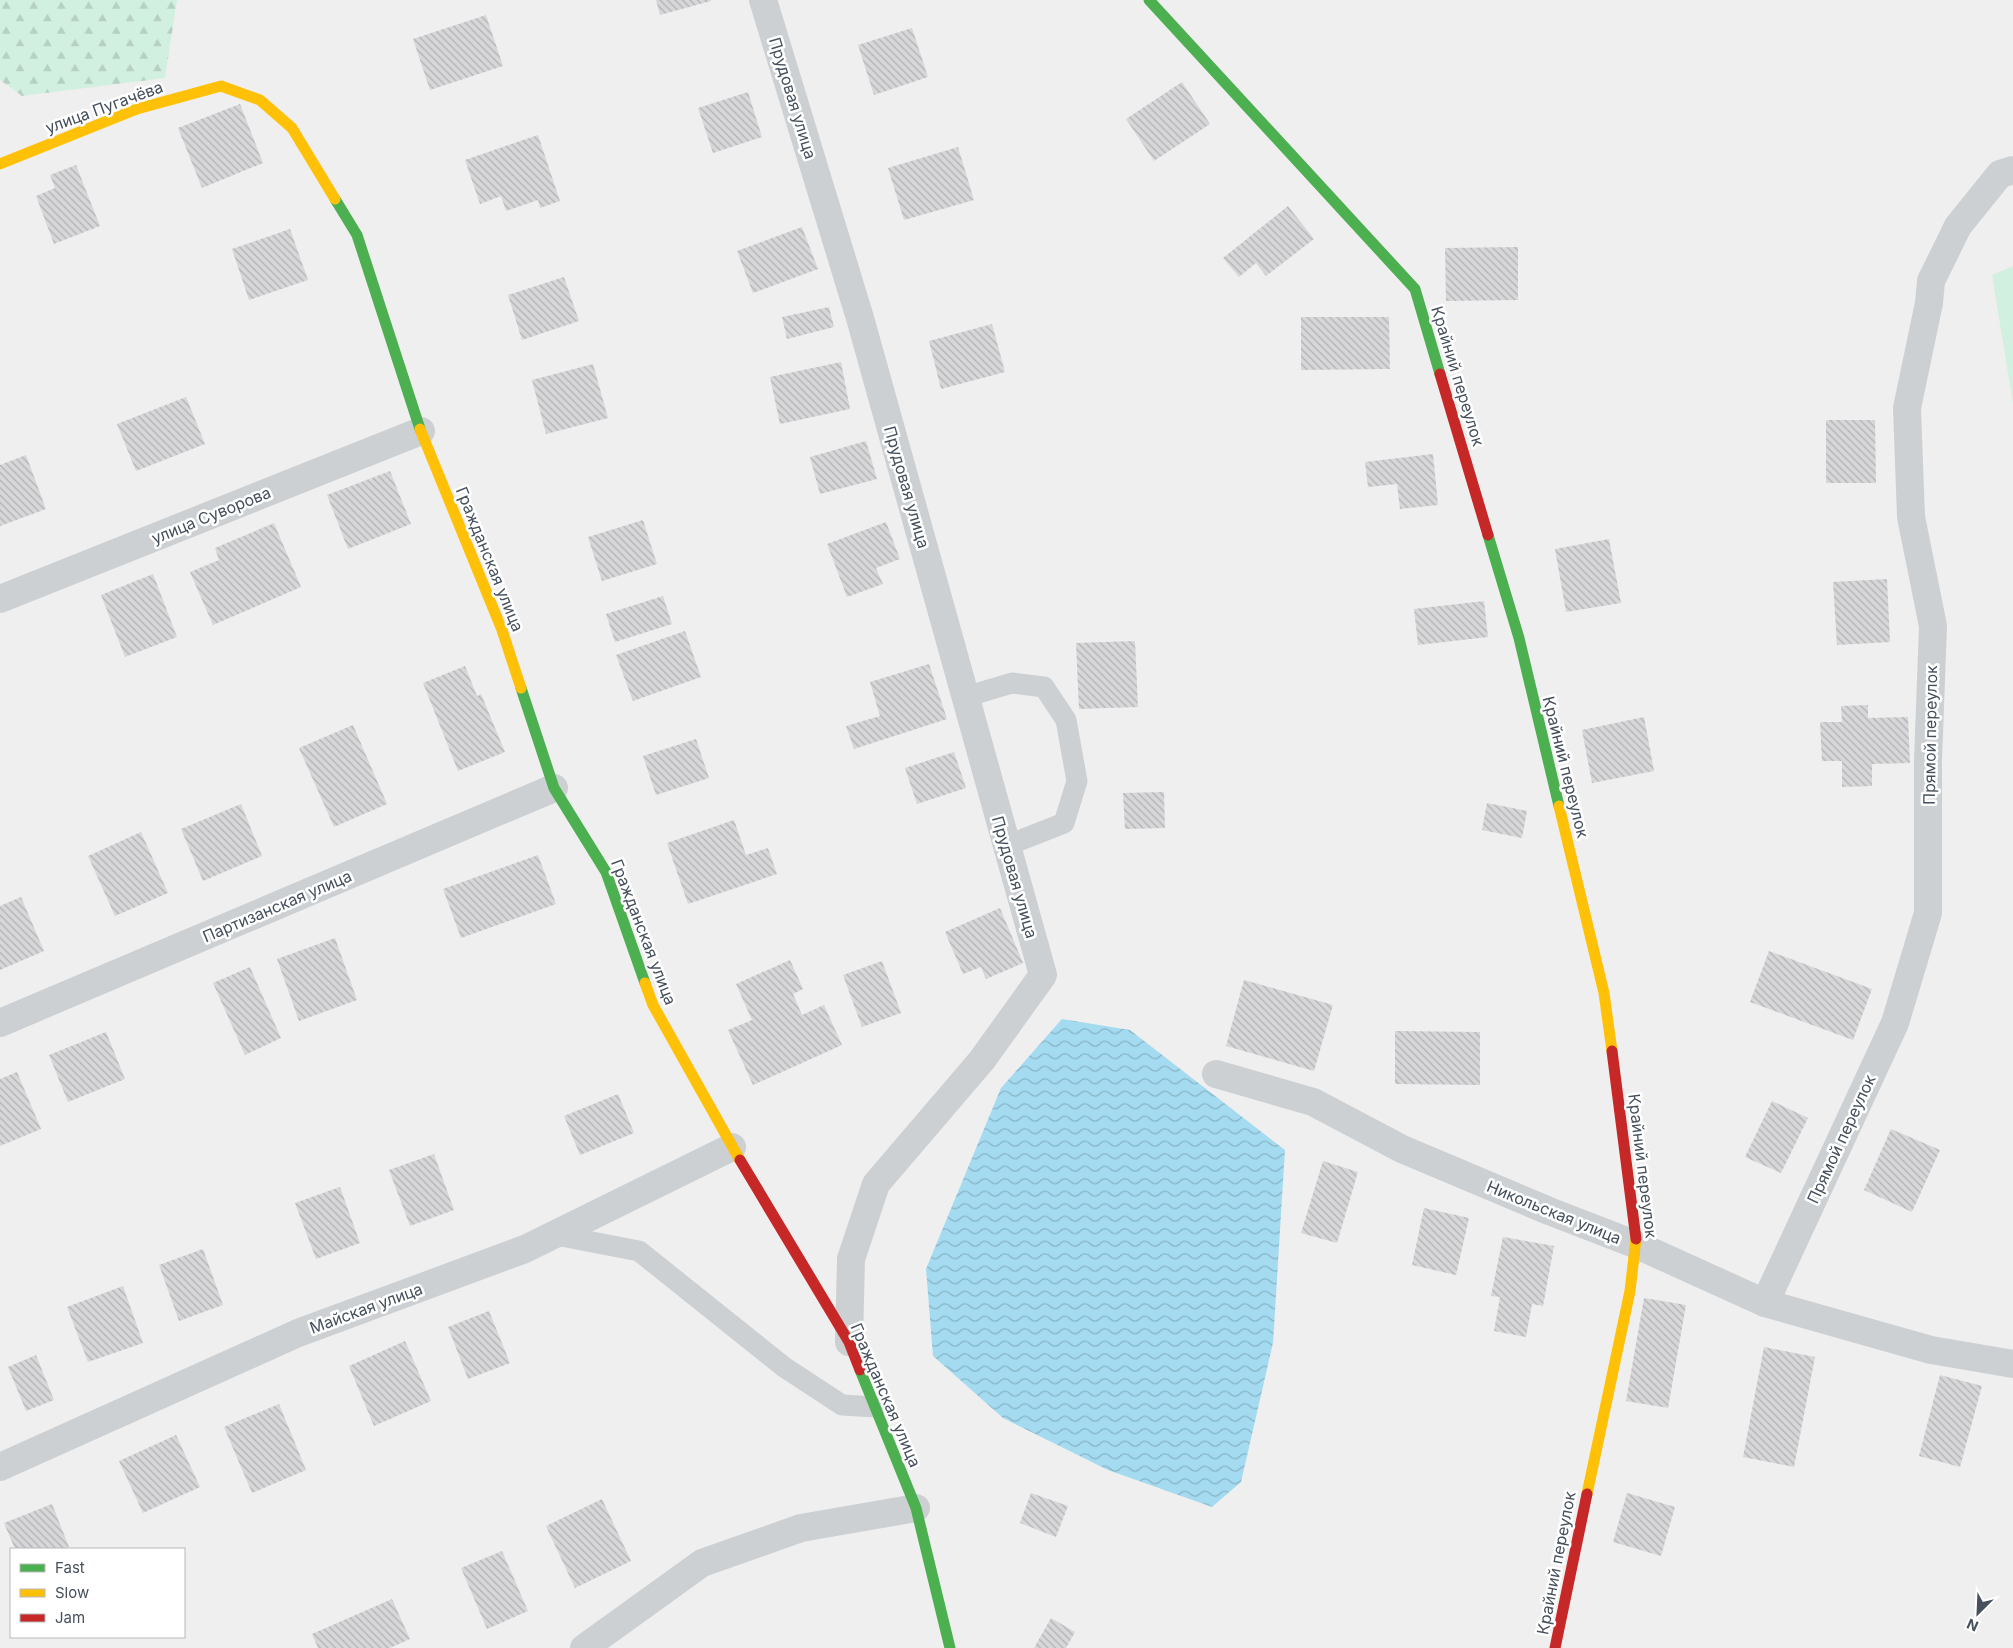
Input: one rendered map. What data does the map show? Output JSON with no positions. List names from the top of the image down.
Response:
{
  "streets": {
    "street": [
      "Прудовая улица",
      "улица Пугачёва",
      "Крайний переулок",
      "улица Суворова",
      "Гражданская улица",
      "Прямой переулок",
      "Партизанская улица",
      "Никольская улица",
      "Майская улица"
    ]
  },
  "crossings": [
    ["Прудовая улица", "Гражданская улица"],
    ["улица Пугачёва", "Гражданская улица"],
    ["Крайний переулок", "Никольская улица"],
    ["улица Суворова", "Гражданская улица"],
    ["Гражданская улица", "Партизанская улица"],
    ["Гражданская улица", "Майская улица"],
    ["Прямой переулок", "Никольская улица"]
  ],
  "legend": ["Fast", "Slow", "Jam"],
  "north": "bottom left"
}
